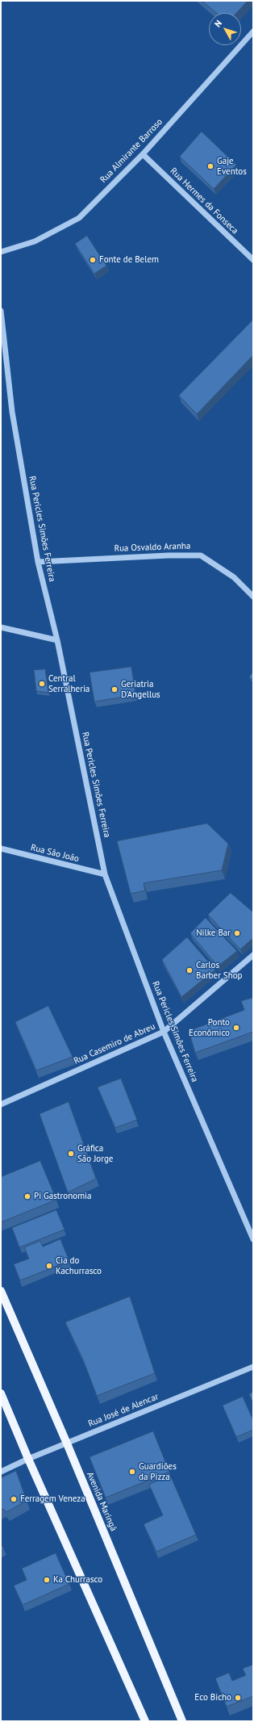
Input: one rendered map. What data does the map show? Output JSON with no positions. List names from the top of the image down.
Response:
{
  "streets": {
    "main road": ["Avenida Maringá"],
    "street": [
      "Rua Almirante Barroso",
      "Rua Hermes da Fonseca",
      "Rua Pericles Simões Ferreira",
      "Rua Osvaldo Aranha",
      "Rua São João",
      "Rua Casemiro de Abreu",
      "Rua José de Alencar"
    ]
  },
  "crossings": [
    ["Rua Almirante Barroso", "Rua Hermes da Fonseca"],
    ["Rua Pericles Simões Ferreira", "Rua Osvaldo Aranha"],
    ["Rua Pericles Simões Ferreira", "Rua São João"],
    ["Rua Pericles Simões Ferreira", "Rua Casemiro de Abreu"],
    ["Rua José de Alencar", "Avenida Maringá"]
  ],
  "places": [
    "Gaje Eventos",
    "Fonte de Belem",
    "Central Serralheria",
    "Geriatria D'Angellus",
    "Nilke Bar",
    "Carlos Barber Shop",
    "Ponto Econômico",
    "Gráfica São Jorge",
    "Pi Gastronomia",
    "Cia do Kachurrasco",
    "Guardiões da Pizza",
    "Ferragem Veneza",
    "Ka Churrasco",
    "Eco Bicho"
  ],
  "north": "top left"
}
